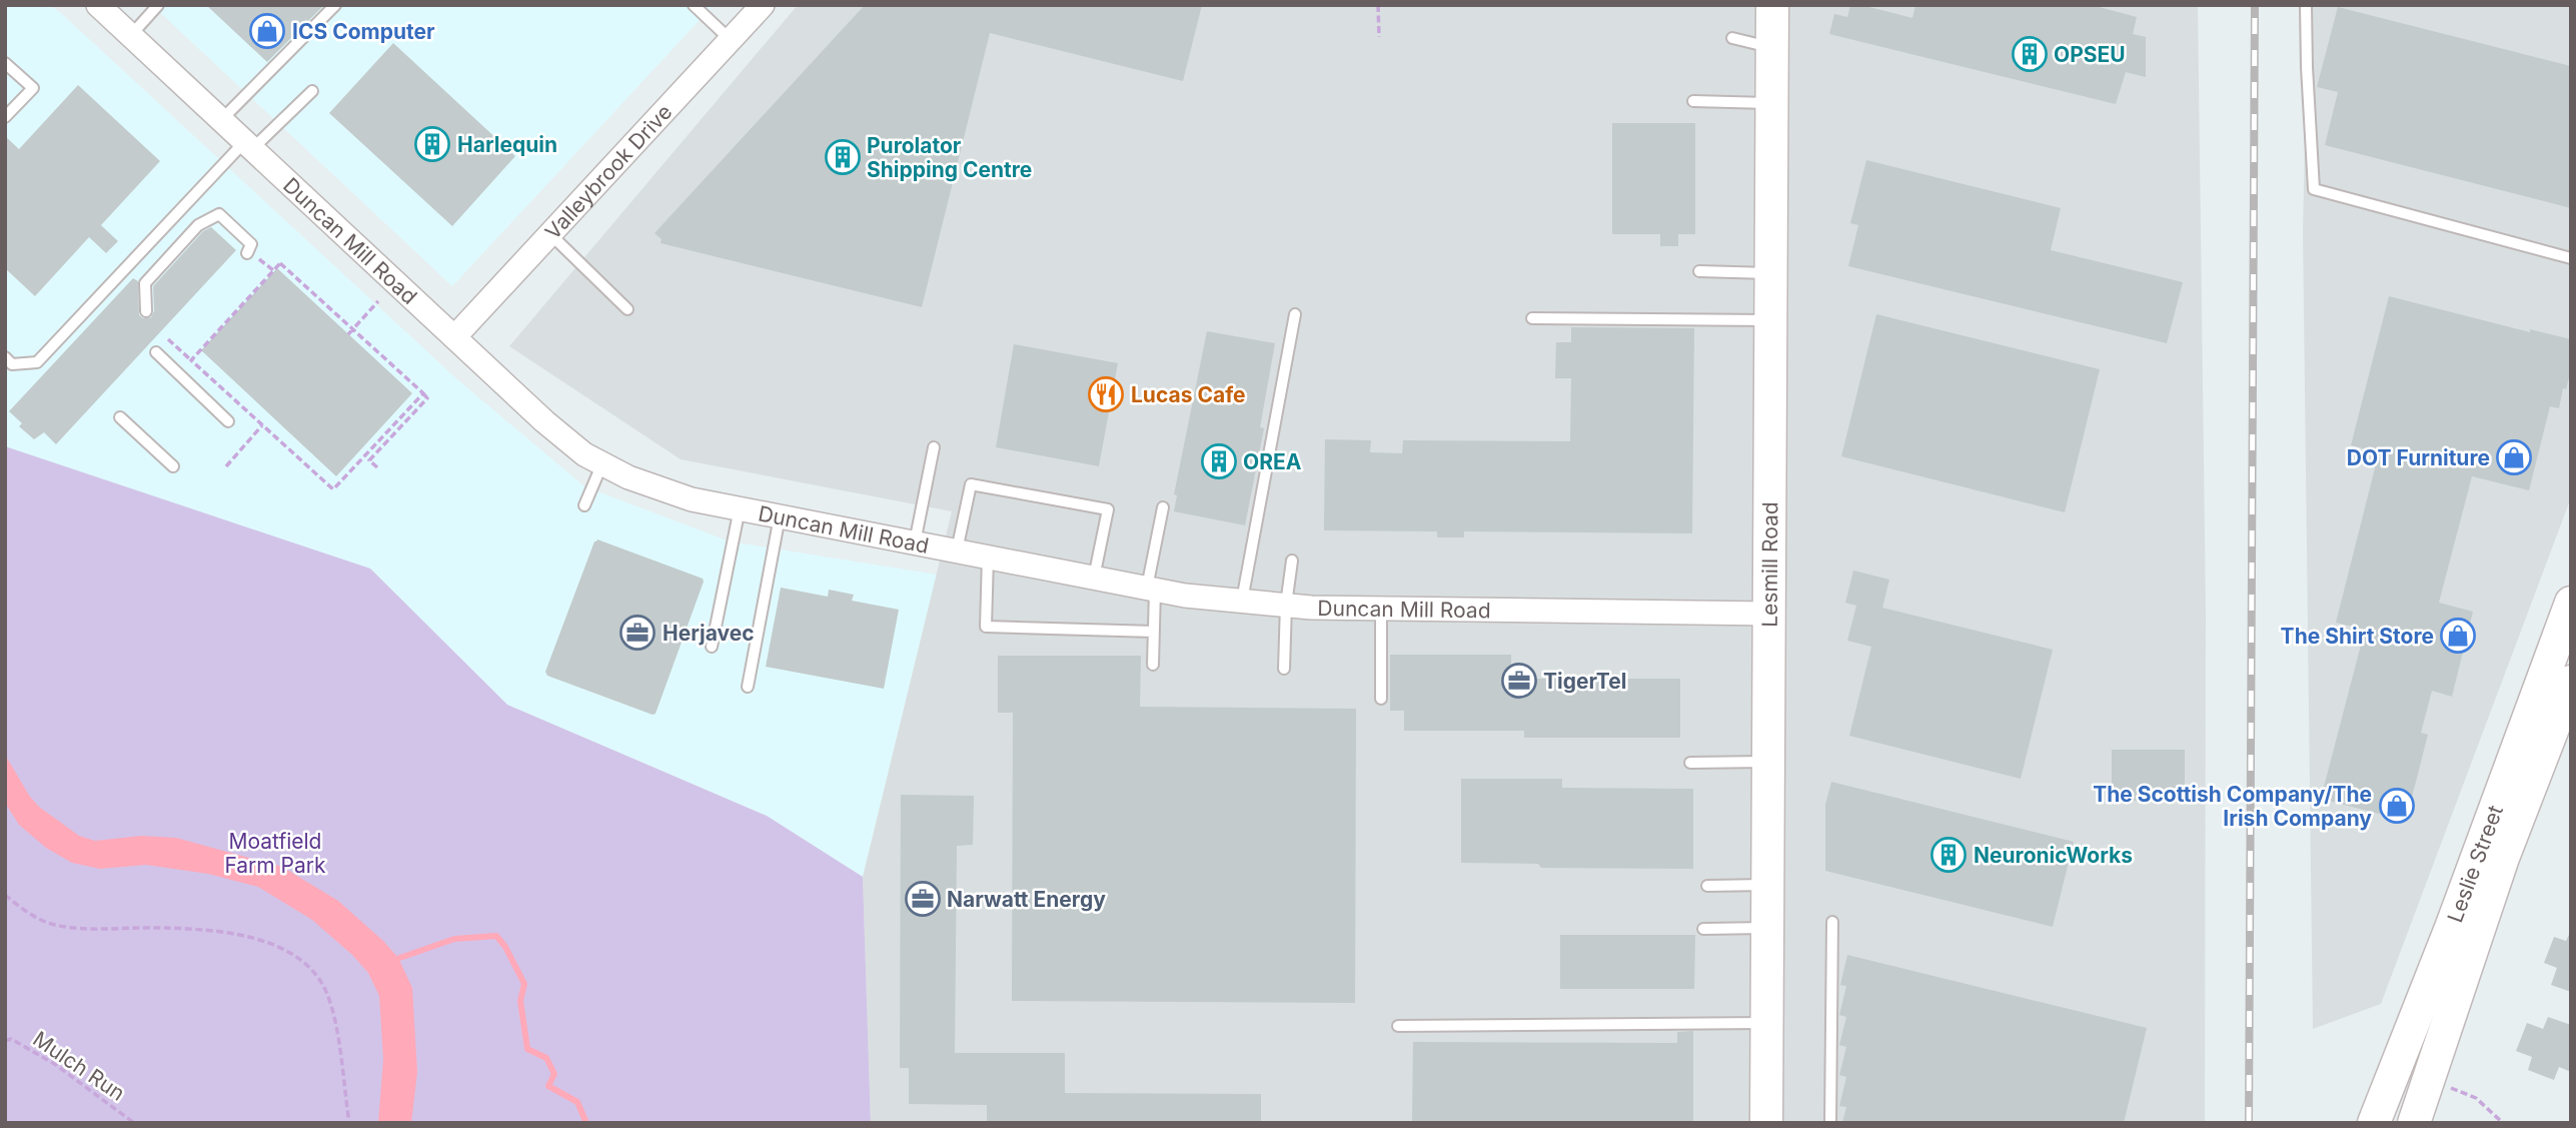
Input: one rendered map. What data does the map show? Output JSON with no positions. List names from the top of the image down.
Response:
{
  "streets": {
    "street": [
      "Valleybrook Drive",
      "Duncan Mill Road",
      "Lesmill Road",
      "Leslie Street"
    ],
    "path": ["Mulch Run"]
  },
  "crossings": [
    ["Valleybrook Drive", "Duncan Mill Road"],
    ["Duncan Mill Road", "Lesmill Road"]
  ],
  "parks": ["Moatfield Farm Park"],
  "places": {
    "shop": [
      "ICS Computer",
      "DOT Furniture",
      "The Shirt Store",
      "The Scottish Company/The Irish Company"
    ],
    "building": [
      "OPSEU",
      "Harlequin",
      "Purolator Shipping Centre",
      "OREA",
      "NeuronicWorks"
    ],
    "restaurant": ["Lucas Cafe"],
    "office": ["Herjavec", "TigerTel", "Narwatt Energy"]
  }
}
